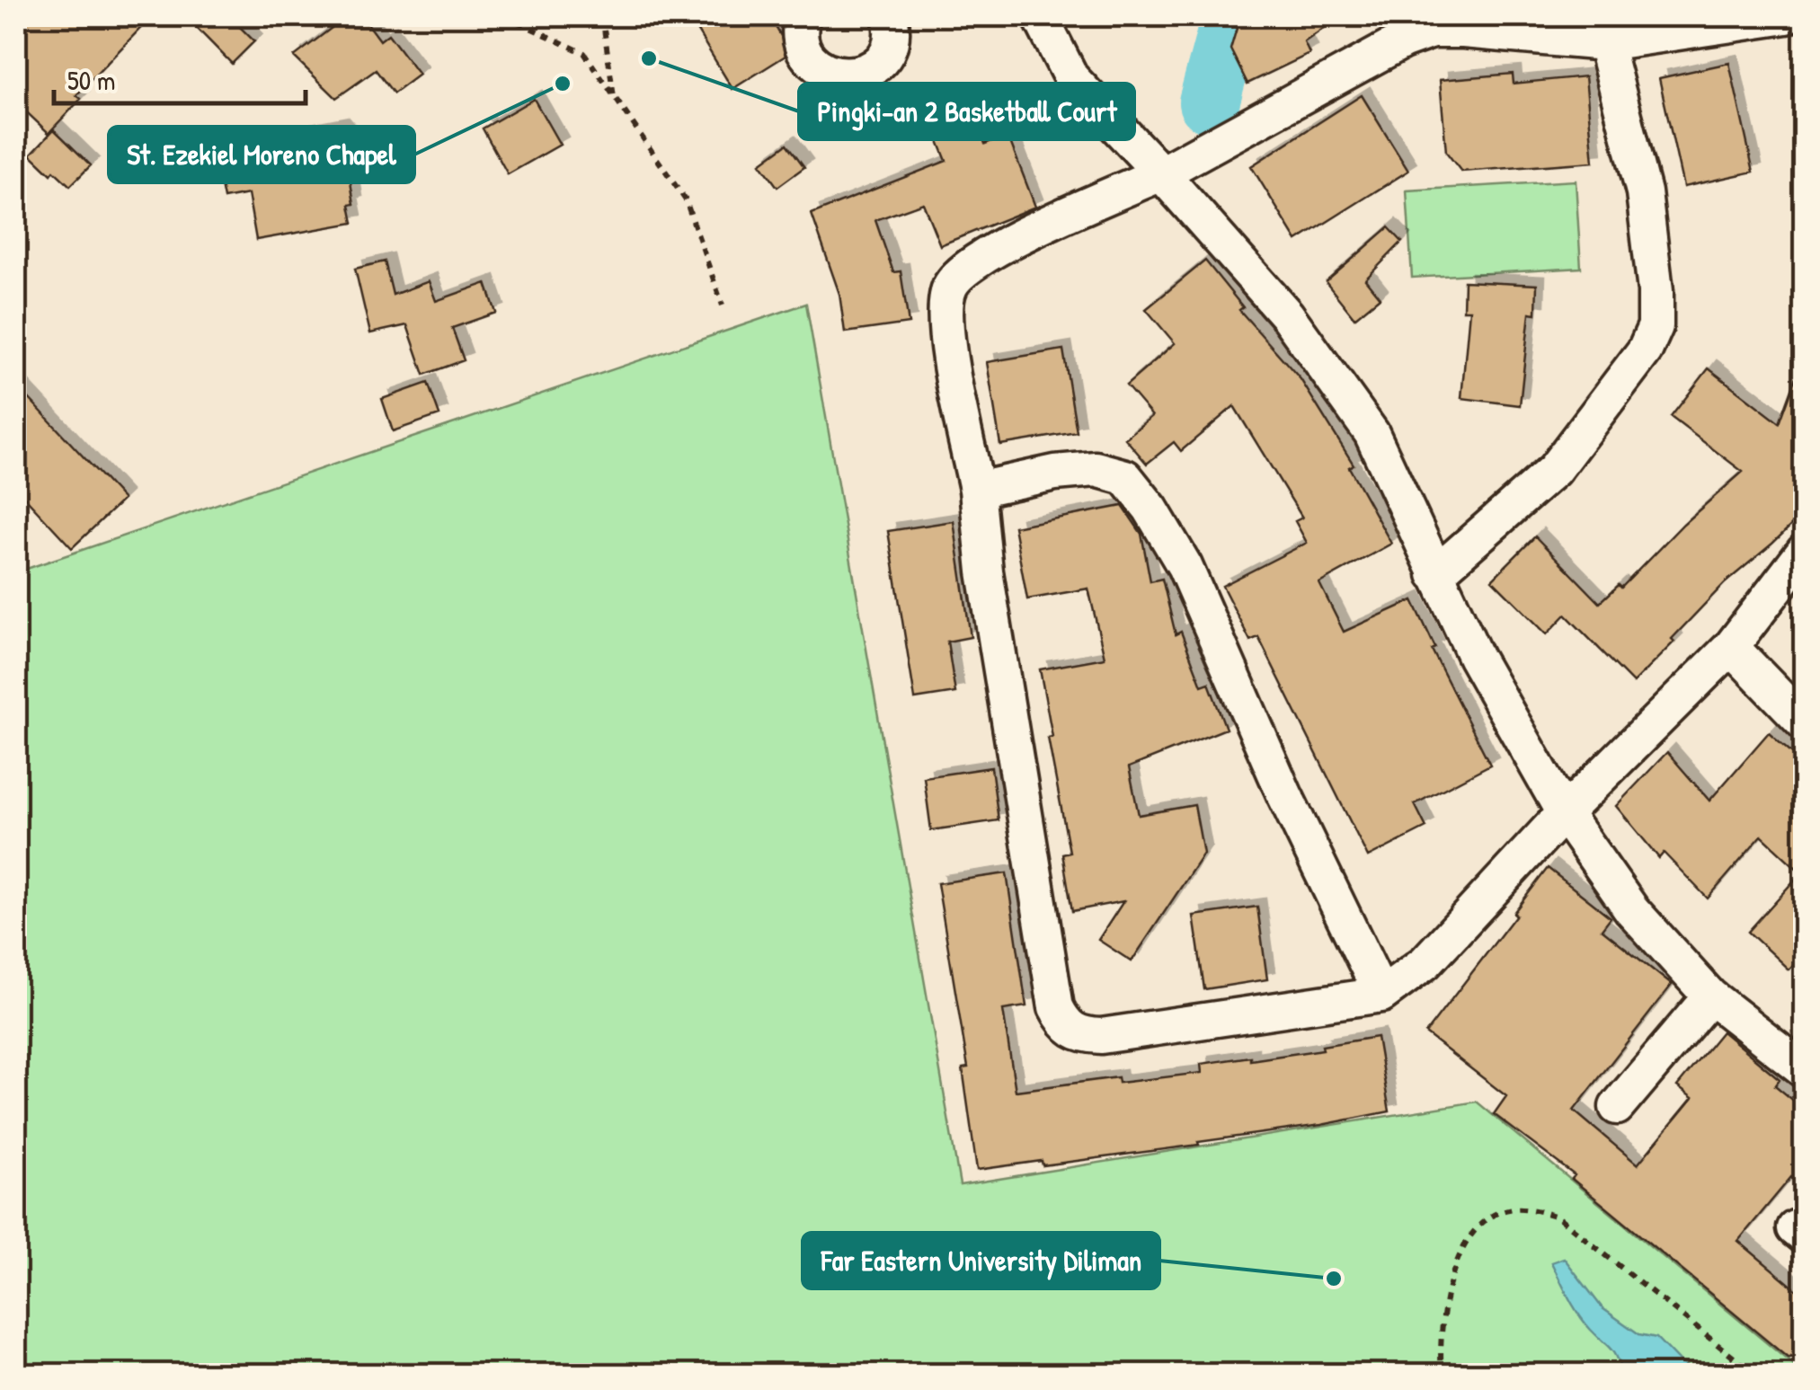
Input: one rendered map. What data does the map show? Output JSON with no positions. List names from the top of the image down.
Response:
{
  "places": ["Pingki-an 2 Basketball Court", "St. Ezekiel Moreno Chapel", "Far Eastern University Diliman"],
  "scale_bar": "50 m"
}
